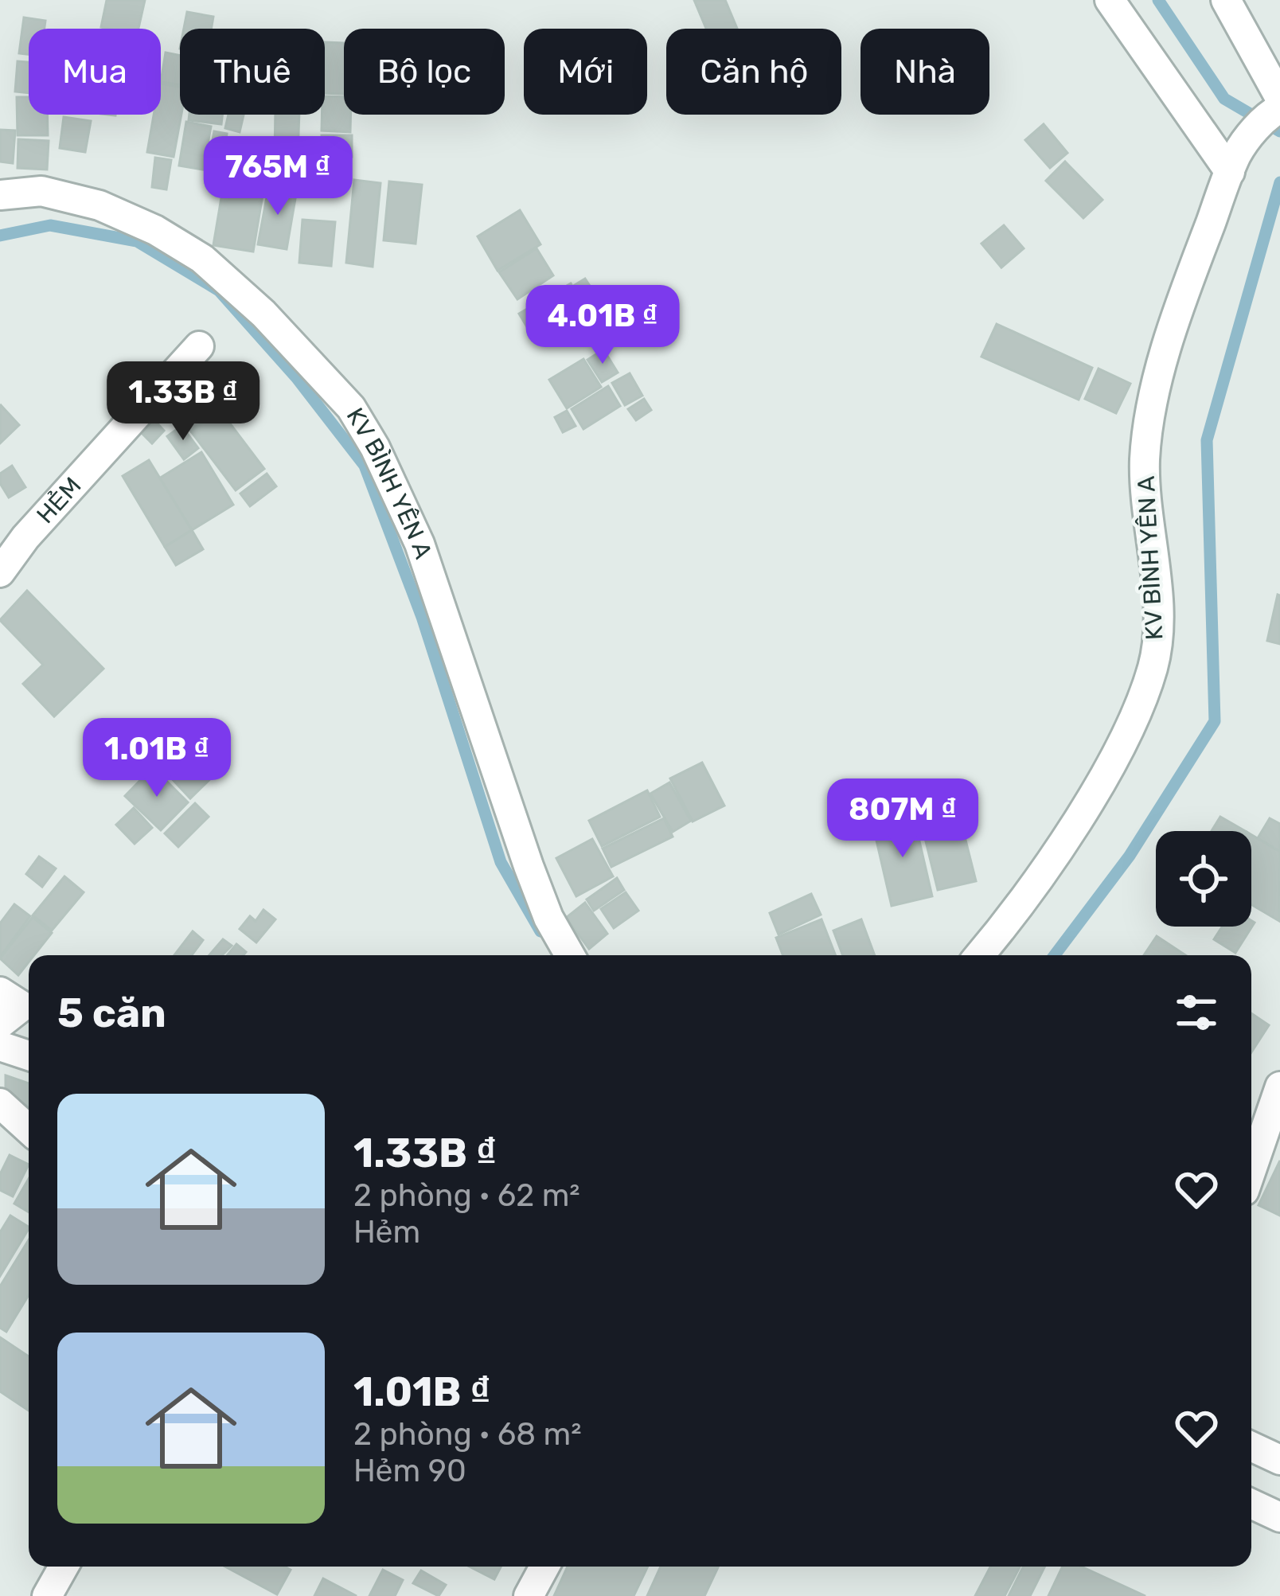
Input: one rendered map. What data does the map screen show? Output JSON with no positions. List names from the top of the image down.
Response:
{
  "streets": {
    "street": ["KV BÌNH YÊN A", "HẺM"]
  },
  "page": {
    "chip": [
      "Mua",
      "Thuê",
      "Bộ lọc",
      "Mới",
      "Căn hộ",
      "Nhà"
    ],
    "price": [
      "765M ₫",
      "4.01B ₫",
      "1.33B ₫",
      "1.01B ₫",
      "807M ₫"
    ],
    "heading": "5 căn",
    "list": [
      {
        "name": "1.33B ₫",
        "note": "2 phòng · 62 m² · Hẻm"
      },
      {
        "name": "1.01B ₫",
        "note": "2 phòng · 68 m² · Hẻm 90"
      }
    ]
  }
}
